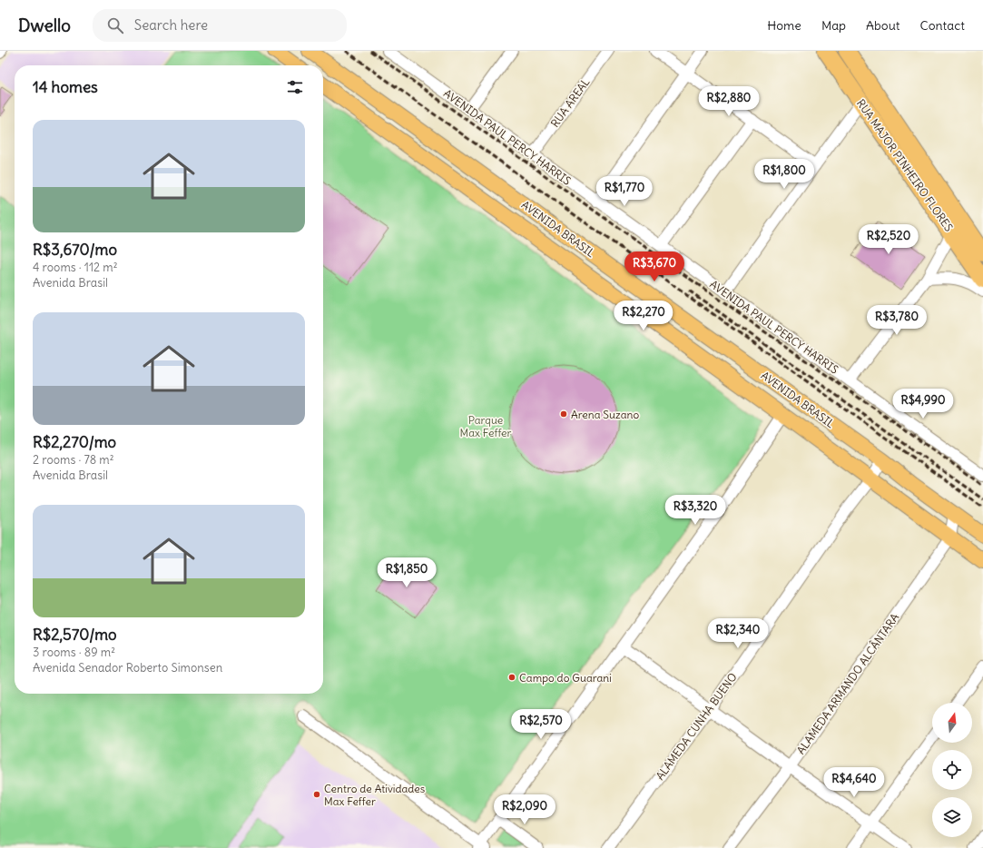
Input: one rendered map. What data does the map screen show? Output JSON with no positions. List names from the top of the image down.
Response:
{
  "streets": {
    "highway": ["RUA MAJOR PINHEIRO FLORES"],
    "main road": ["AVENIDA BRASIL"],
    "street": [
      "RUA AREAL",
      "AVENIDA PAUL PERCY HARRIS",
      "ALAMEDA ARMANDO ALCÂNTARA",
      "ALAMEDA CUNHA BUENO"
    ]
  },
  "crossings": [
    ["RUA AREAL", "AVENIDA PAUL PERCY HARRIS"],
    ["AVENIDA BRASIL", "ALAMEDA ARMANDO ALCÂNTARA"],
    ["AVENIDA BRASIL", "ALAMEDA CUNHA BUENO"]
  ],
  "parks": ["Parque Max Feffer"],
  "places": ["Arena Suzano", "Campo do Guarani", "Centro de Atividades Max Feffer"],
  "north": "top",
  "page": {
    "header": "Dwello",
    "search": "Search here",
    "nav": [
      "Home",
      "Map",
      "About",
      "Contact"
    ],
    "heading": "14 homes",
    "price": [
      "R$2,880",
      "R$1,800",
      "R$1,770",
      "R$2,520",
      "R$3,670",
      "R$2,270",
      "R$3,780",
      "R$4,990",
      "R$3,320",
      "R$1,850",
      "R$2,340",
      "R$2,570",
      "R$4,640",
      "R$2,090"
    ],
    "list": [
      {
        "name": "R$3,670/mo",
        "note": "4 rooms · 112 m² · Avenida Brasil"
      },
      {
        "name": "R$2,270/mo",
        "note": "2 rooms · 78 m² · Avenida Brasil"
      },
      {
        "name": "R$2,570/mo",
        "note": "3 rooms · 89 m² · Avenida Senador Roberto Simonsen"
      }
    ]
  }
}
